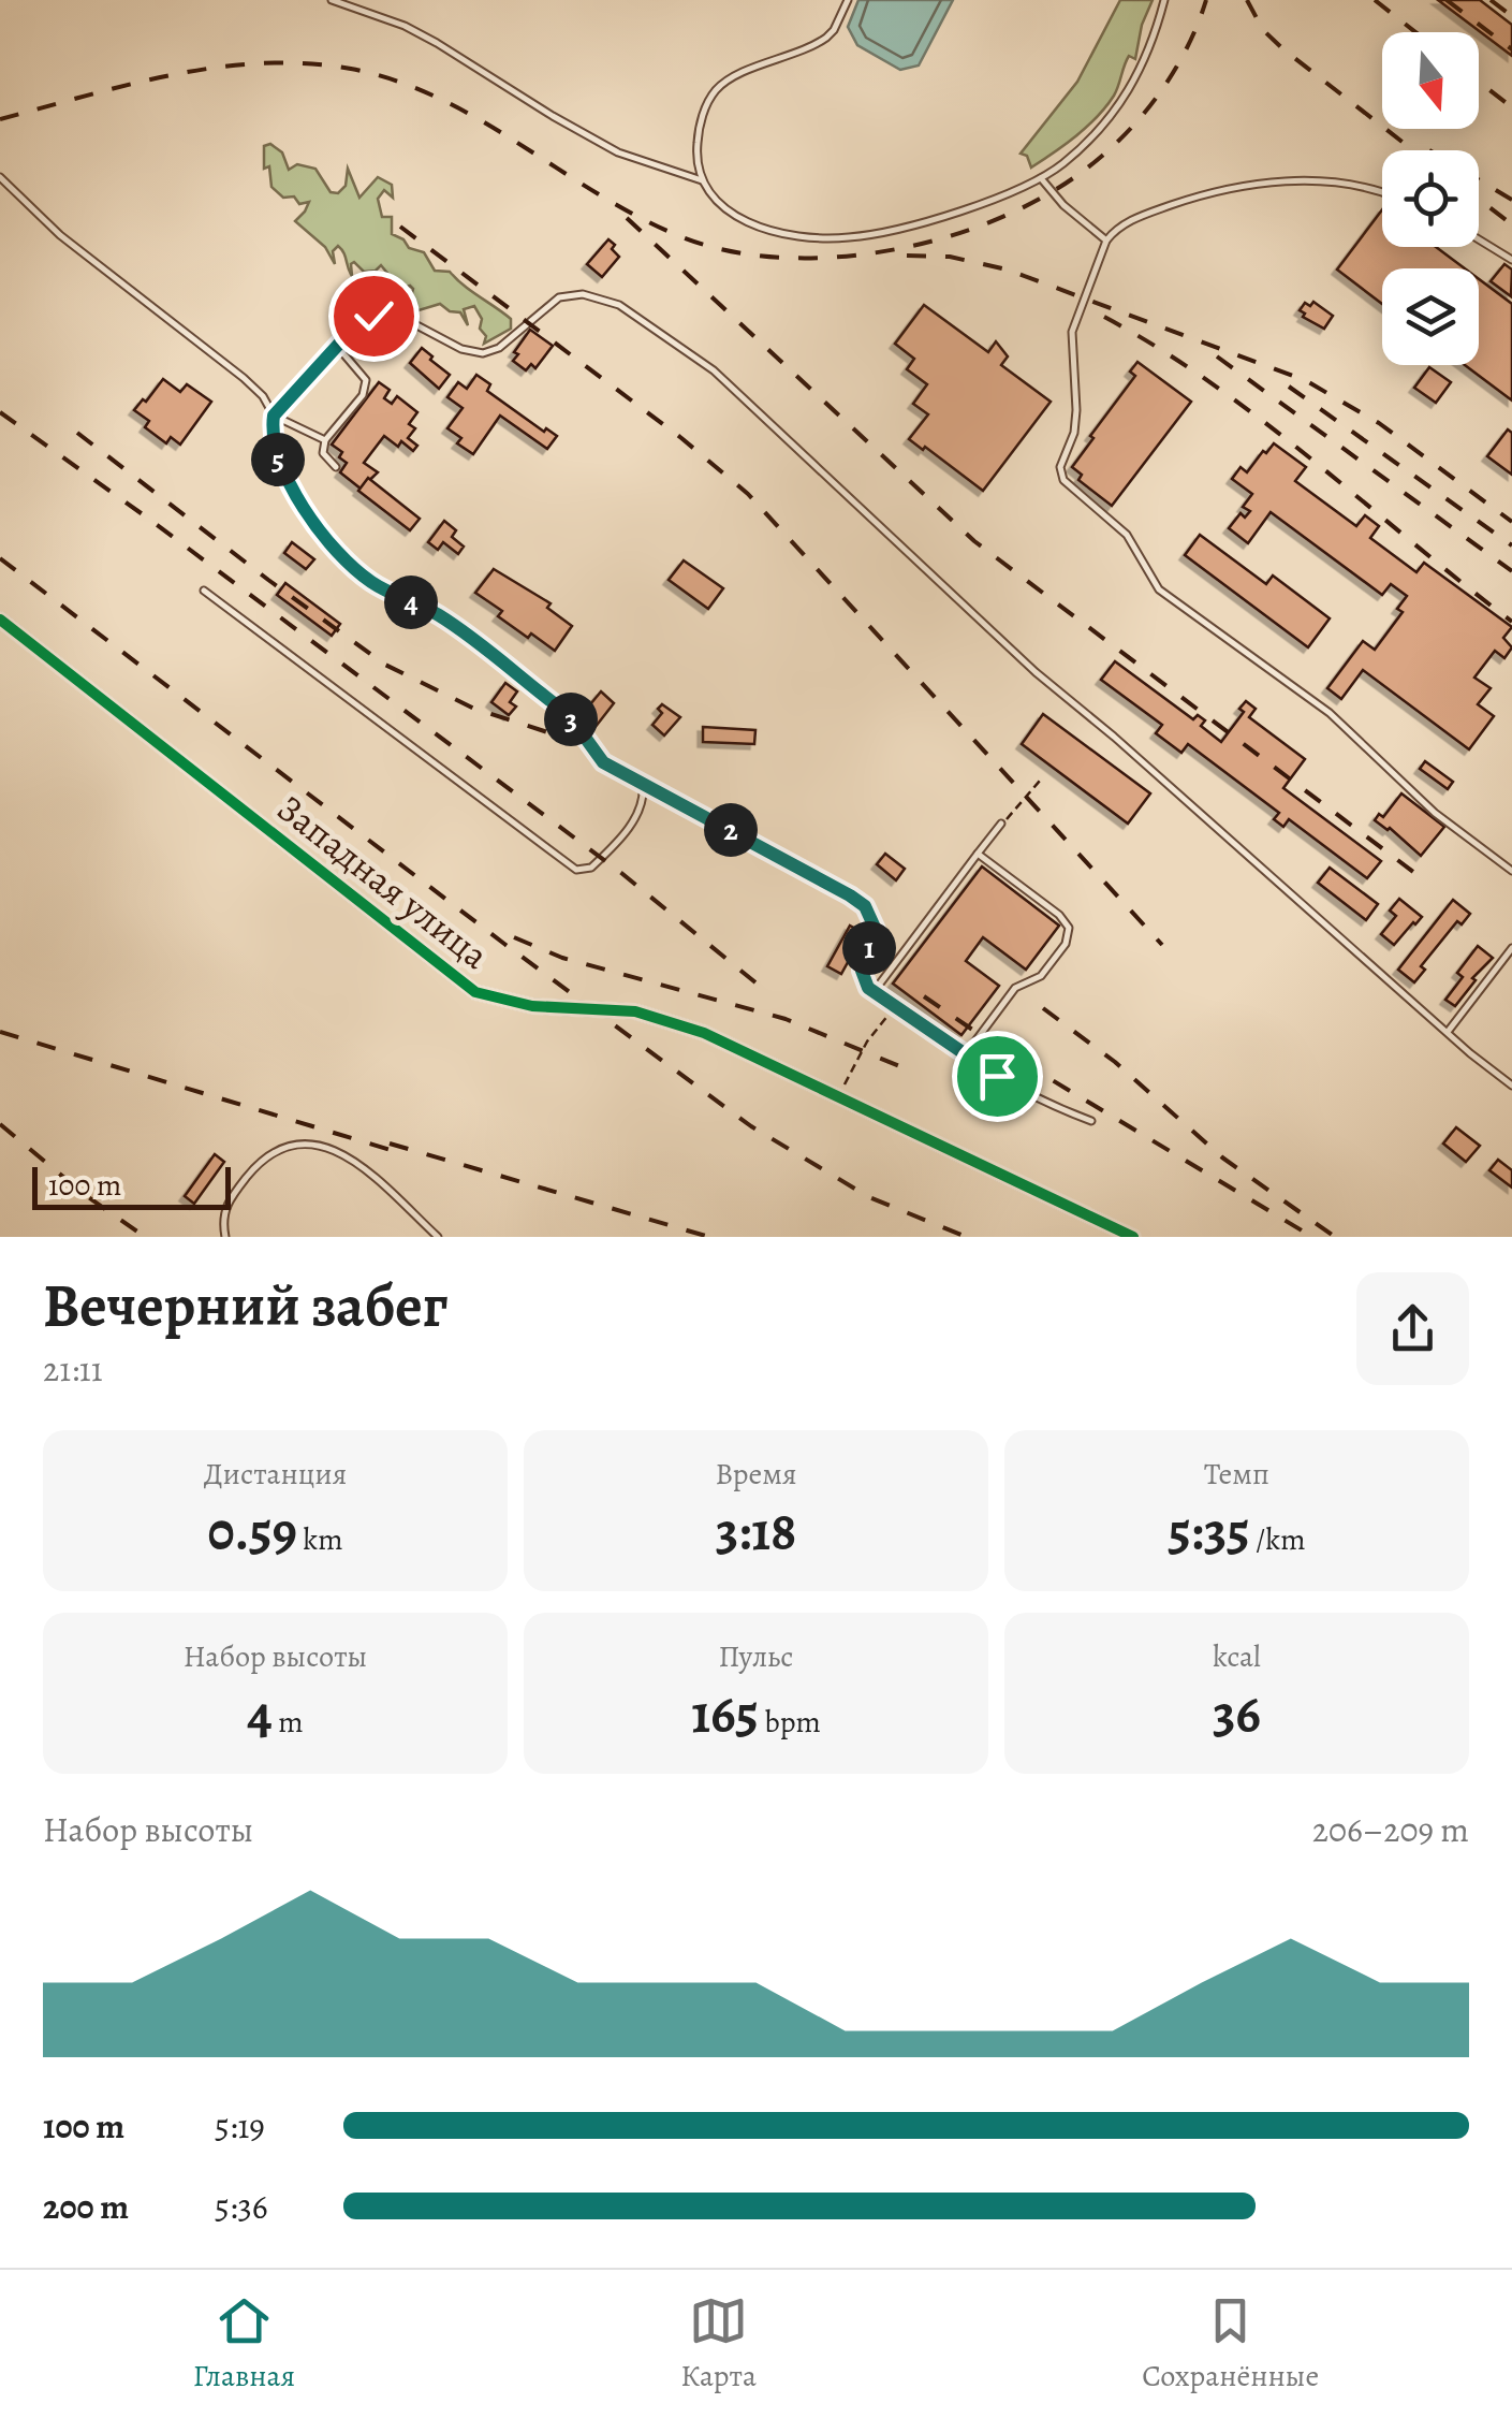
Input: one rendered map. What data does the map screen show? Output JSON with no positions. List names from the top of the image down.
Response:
{
  "streets": {
    "street": ["Западная улица"]
  },
  "scale_bar": "100 m",
  "north": "bottom",
  "page": {
    "pins": [
      "5",
      "4",
      "3",
      "2",
      "1"
    ],
    "scale": "100 m",
    "heading": ["Вечерний забег", "21:11"],
    "stats": [
      ["Дистанция", "0.59 km"],
      ["Время", "3:18"],
      ["Темп", "5:35 /km"],
      ["Набор высоты", "4 m"],
      ["Пульс", "165 bpm"],
      ["kcal", "36"]
    ],
    "chart": ["Набор высоты", "206–209 m"],
    "list": [
      {
        "name": "100 m",
        "note": "5:19"
      },
      {
        "name": "200 m",
        "note": "5:36"
      }
    ],
    "tabs": ["Главная", "Карта", "Сохранённые"]
  }
}
